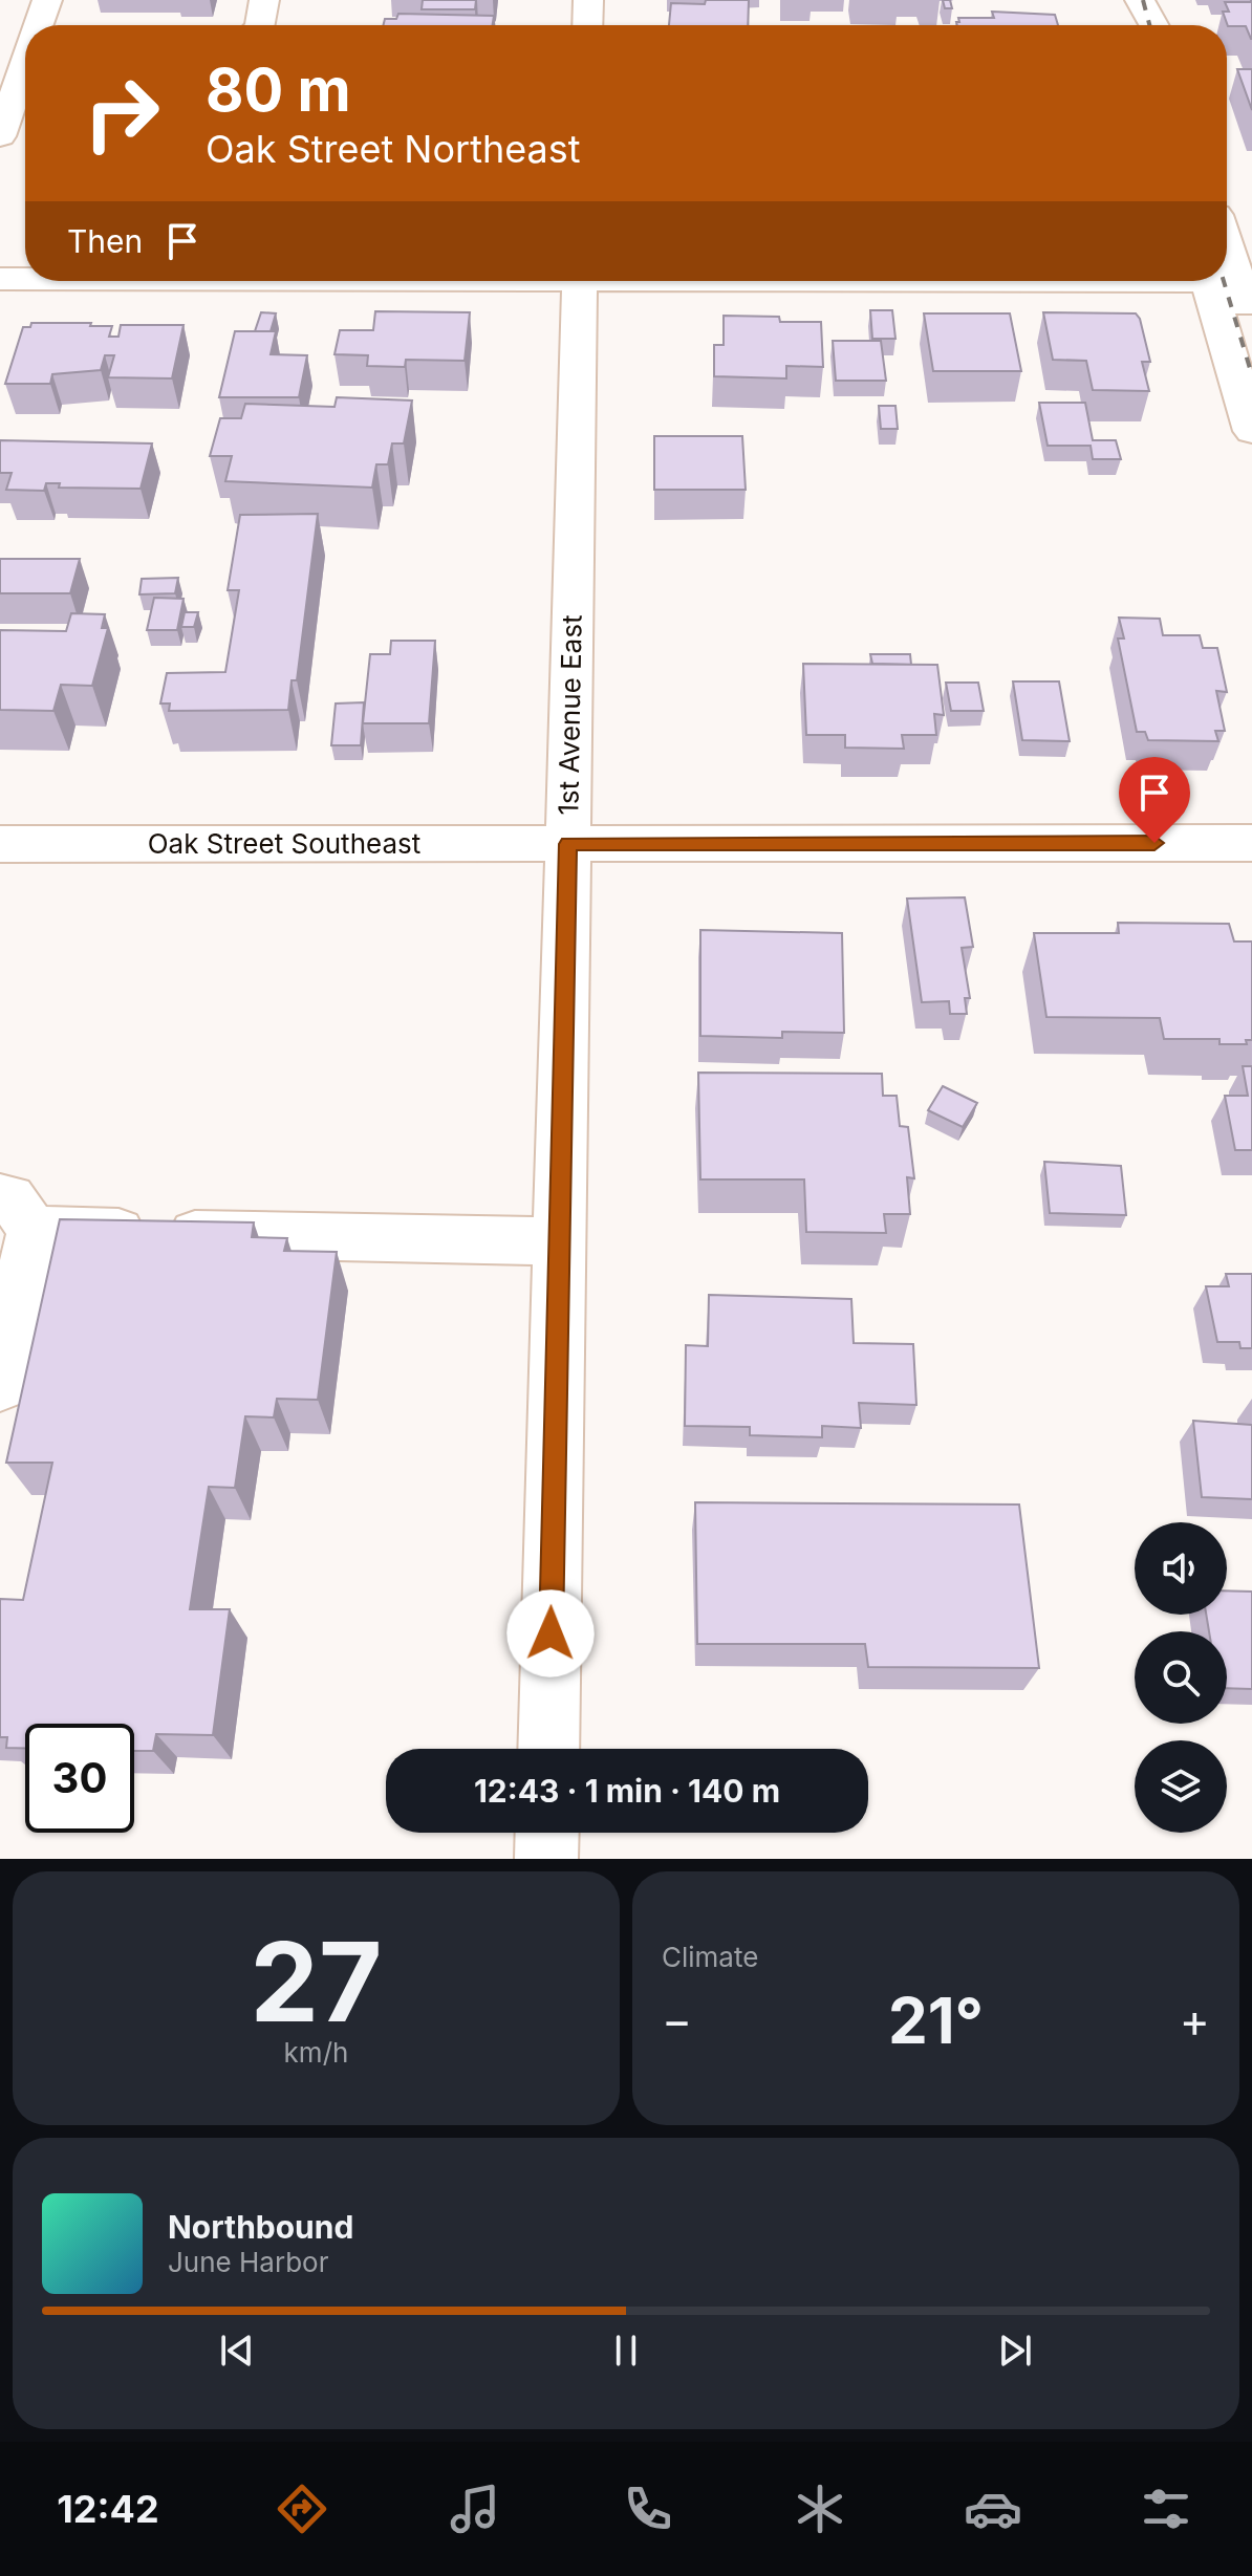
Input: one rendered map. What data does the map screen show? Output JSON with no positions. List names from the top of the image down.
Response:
{
  "streets": {
    "street": ["1st Avenue East", "Oak Street Southeast"]
  },
  "crossings": [
    ["1st Avenue East", "Oak Street Southeast"]
  ],
  "page": {
    "turn": ["80 m", "Oak Street Northeast"],
    "then": "Then",
    "limit": "30",
    "trip": "12:43 · 1 min · 140 m",
    "tile": [
      ["27", "km/h"],
      "Climate"
    ],
    "heat": ["−", "21°", "+"],
    "song": ["Northbound", "June Harbor"],
    "tabs": "12:42"
  }
}
